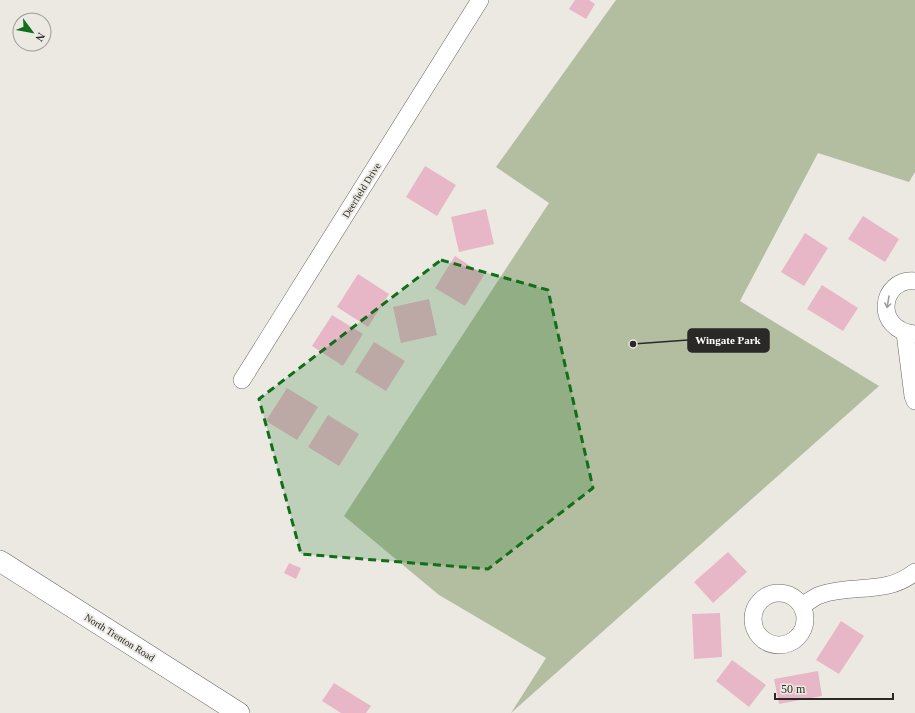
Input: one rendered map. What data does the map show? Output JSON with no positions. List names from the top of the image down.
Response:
{
  "streets": {
    "street": ["Deerfield Drive", "North Trenton Road"]
  },
  "places": ["Wingate Park"],
  "scale_bar": "50 m",
  "north": "bottom right"
}
